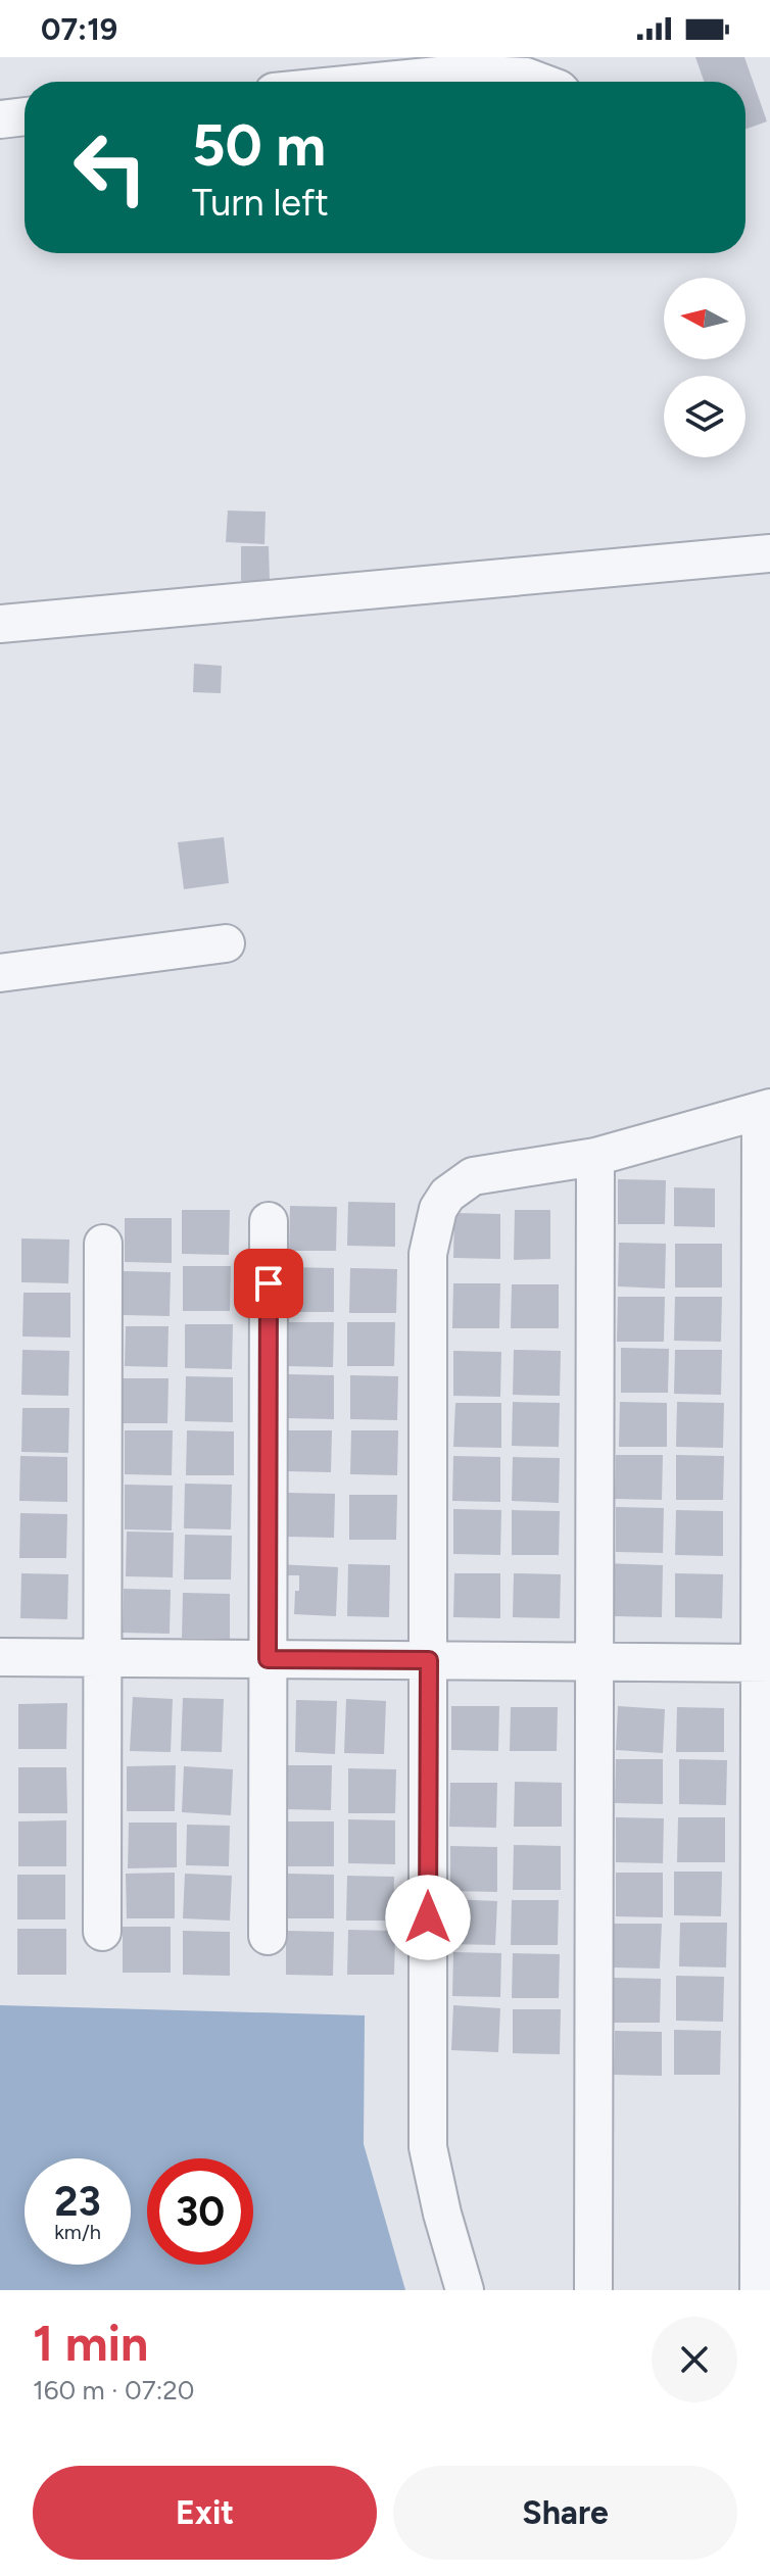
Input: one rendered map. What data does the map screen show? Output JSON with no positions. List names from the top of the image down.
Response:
{
  "north": "left",
  "page": {
    "status": "07:19",
    "turn": ["50 m", "Turn left"],
    "speed": "23 km/h",
    "limit": "30",
    "heading": ["1 min", "160 m · 07:20"],
    "buttons": ["Exit", "Share"]
  }
}
